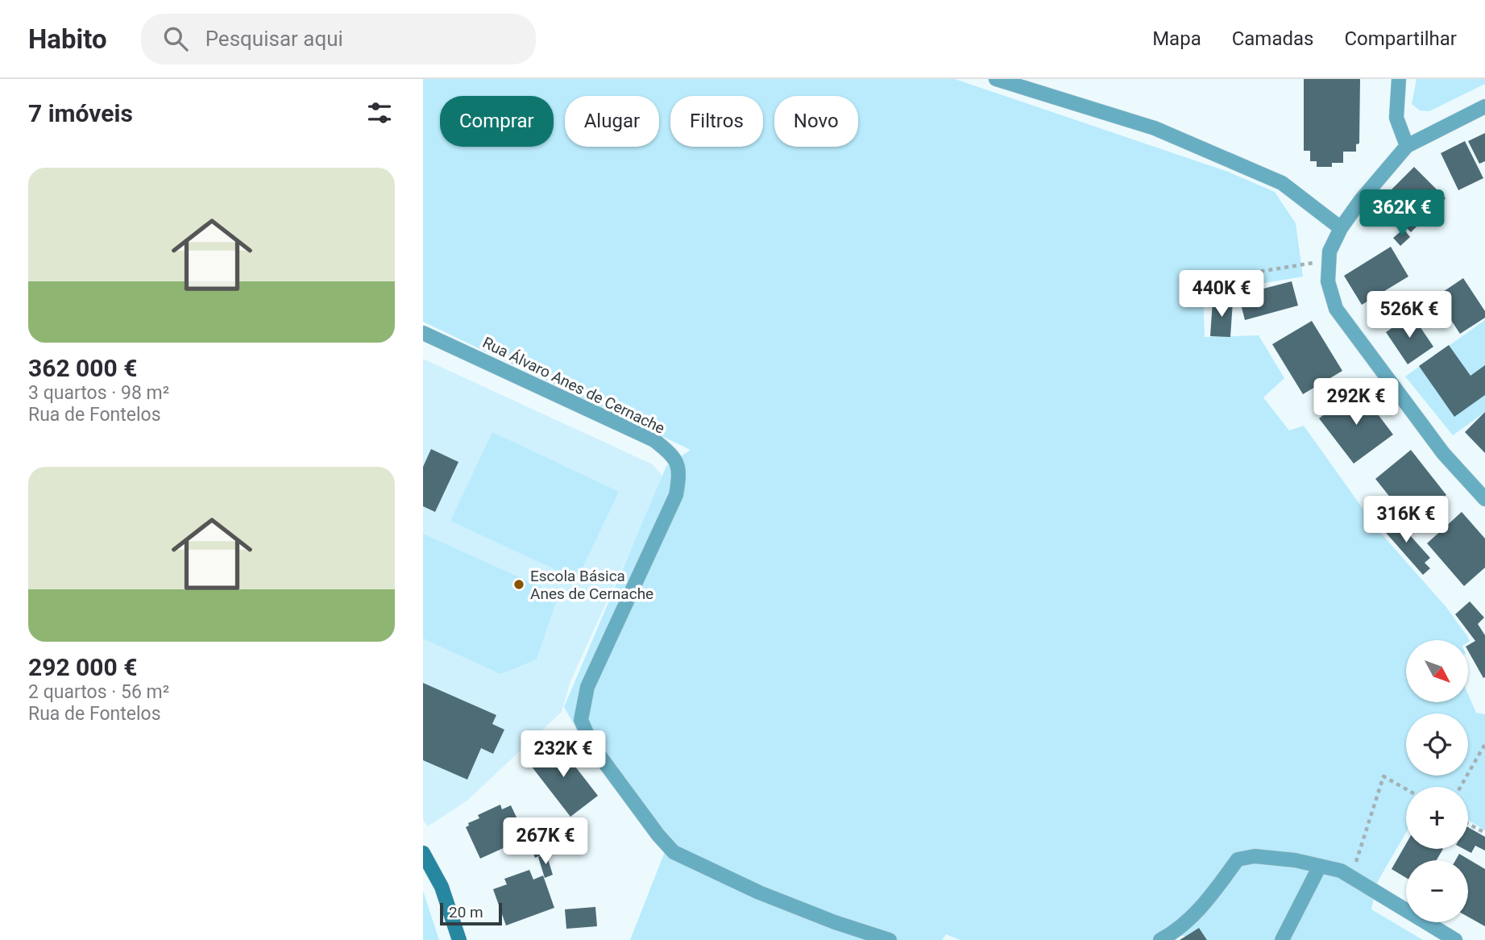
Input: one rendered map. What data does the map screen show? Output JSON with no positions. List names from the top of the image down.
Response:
{
  "streets": {
    "street": ["Rua Álvaro Anes de Cernache"]
  },
  "places": ["Escola Básica Anes de Cernache"],
  "scale_bar": "20 m",
  "north": "bottom right",
  "page": {
    "header": "Habito",
    "search": "Pesquisar aqui",
    "nav": ["Mapa", "Camadas", "Compartilhar"],
    "heading": "7 imóveis",
    "chip": [
      "Comprar",
      "Alugar",
      "Filtros",
      "Novo"
    ],
    "list": [
      {
        "name": "362 000 €",
        "note": "3 quartos · 98 m² · Rua de Fontelos"
      },
      {
        "name": "292 000 €",
        "note": "2 quartos · 56 m² · Rua de Fontelos"
      }
    ],
    "price": [
      "362K €",
      "440K €",
      "526K €",
      "292K €",
      "316K €",
      "232K €",
      "267K €"
    ],
    "map_buttons": ["+", "−"],
    "scale": "20 m"
  }
}
